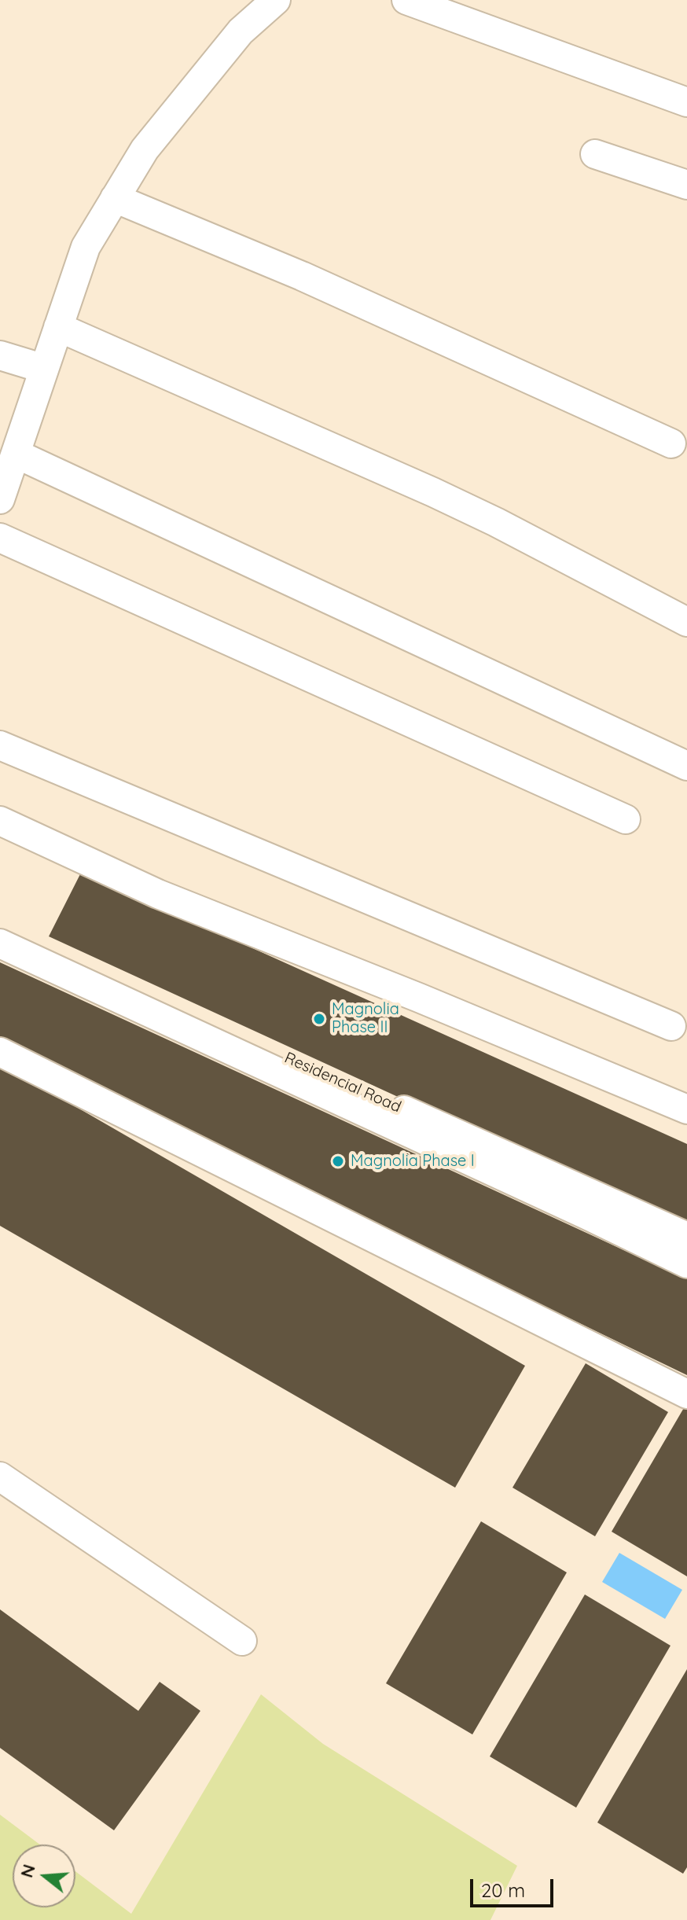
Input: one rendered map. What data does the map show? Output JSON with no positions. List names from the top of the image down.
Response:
{
  "streets": {
    "street": ["Residencial Road"]
  },
  "places": ["Magnolia Phase II", "Magnolia Phase I"],
  "scale_bar": "20 m",
  "north": "left"
}
